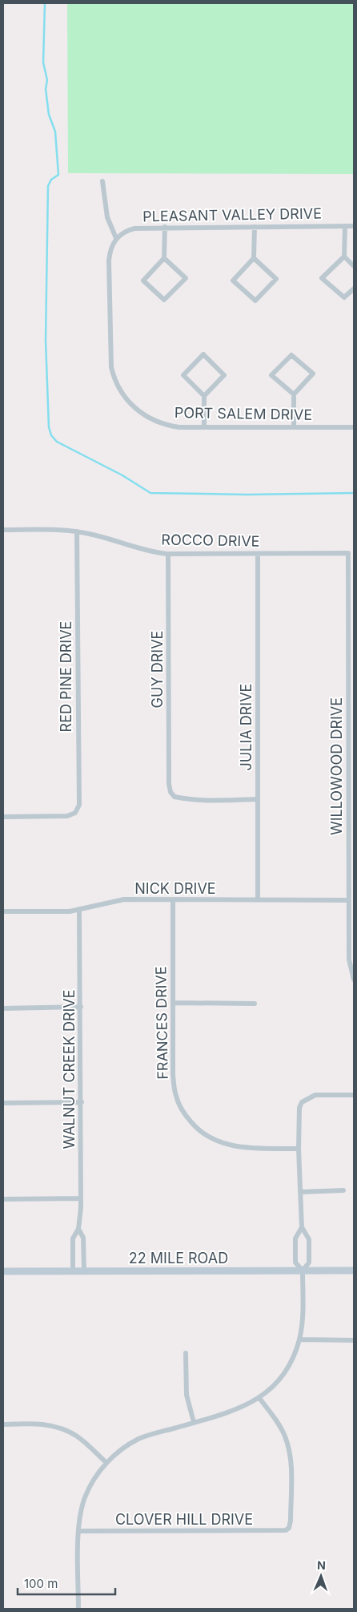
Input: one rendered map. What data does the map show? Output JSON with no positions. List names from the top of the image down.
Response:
{
  "streets": {
    "street": [
      "PLEASANT VALLEY DRIVE",
      "PORT SALEM DRIVE",
      "ROCCO DRIVE",
      "GUY DRIVE",
      "RED PINE DRIVE",
      "JULIA DRIVE",
      "WILLOWOOD DRIVE",
      "NICK DRIVE",
      "FRANCES DRIVE",
      "WALNUT CREEK DRIVE",
      "22 MILE ROAD",
      "CLOVER HILL DRIVE"
    ]
  },
  "crossings": [
    ["PLEASANT VALLEY DRIVE", "PORT SALEM DRIVE"],
    ["ROCCO DRIVE", "GUY DRIVE"],
    ["ROCCO DRIVE", "RED PINE DRIVE"],
    ["ROCCO DRIVE", "JULIA DRIVE"],
    ["ROCCO DRIVE", "WILLOWOOD DRIVE"],
    ["GUY DRIVE", "JULIA DRIVE"],
    ["JULIA DRIVE", "NICK DRIVE"],
    ["WILLOWOOD DRIVE", "NICK DRIVE"],
    ["NICK DRIVE", "FRANCES DRIVE"],
    ["NICK DRIVE", "WALNUT CREEK DRIVE"],
    ["WALNUT CREEK DRIVE", "22 MILE ROAD"]
  ],
  "scale_bar": "100 m",
  "north": "top"
}
